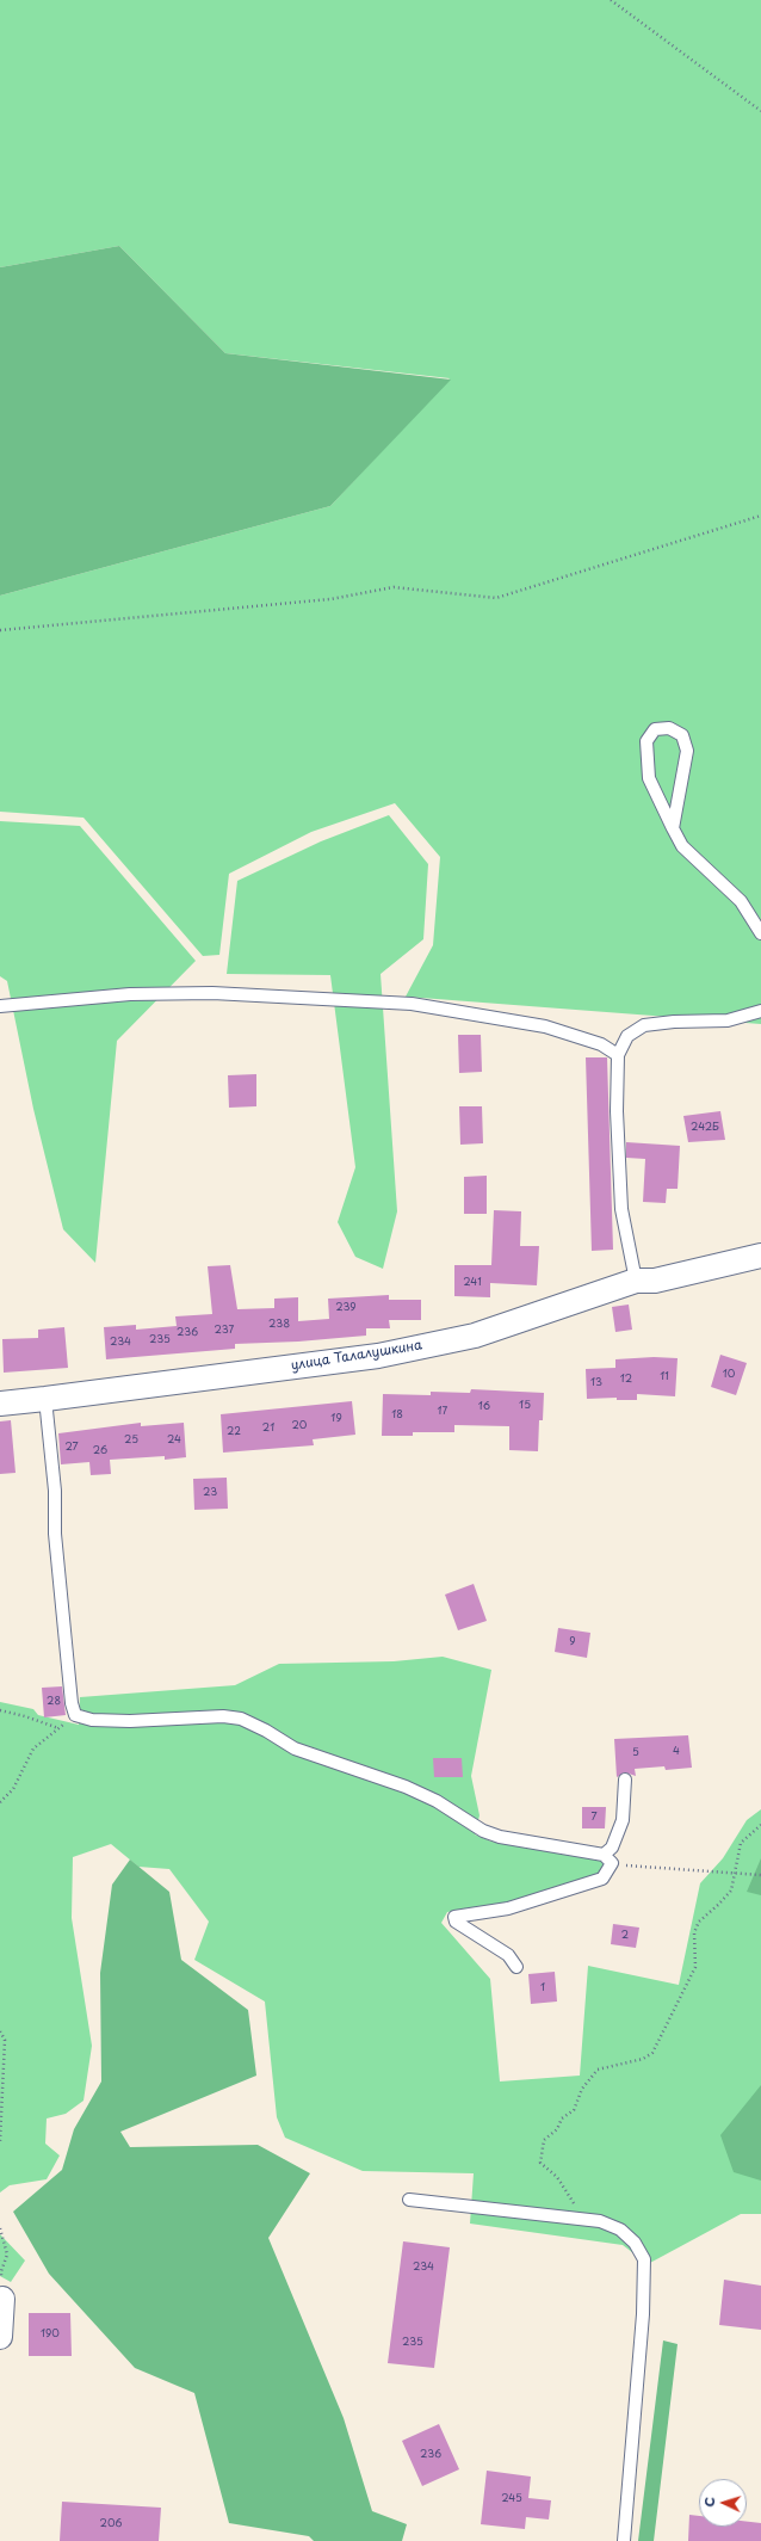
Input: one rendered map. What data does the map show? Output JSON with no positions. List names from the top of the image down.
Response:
{
  "streets": {
    "street": ["улица Талалушкина"]
  },
  "house_numbers": [
    "242Б",
    "241",
    "239",
    "238",
    "237",
    "236",
    "235",
    "234",
    "10",
    "11",
    "12",
    "13",
    "15",
    "16",
    "17",
    "18",
    "19",
    "20",
    "21",
    "22",
    "25",
    "24",
    "27",
    "26",
    "23",
    "9",
    "28",
    "4",
    "5",
    "7",
    "2",
    "1",
    "234",
    "190",
    "235",
    "236",
    "245",
    "206"
  ],
  "north": "left"
}
